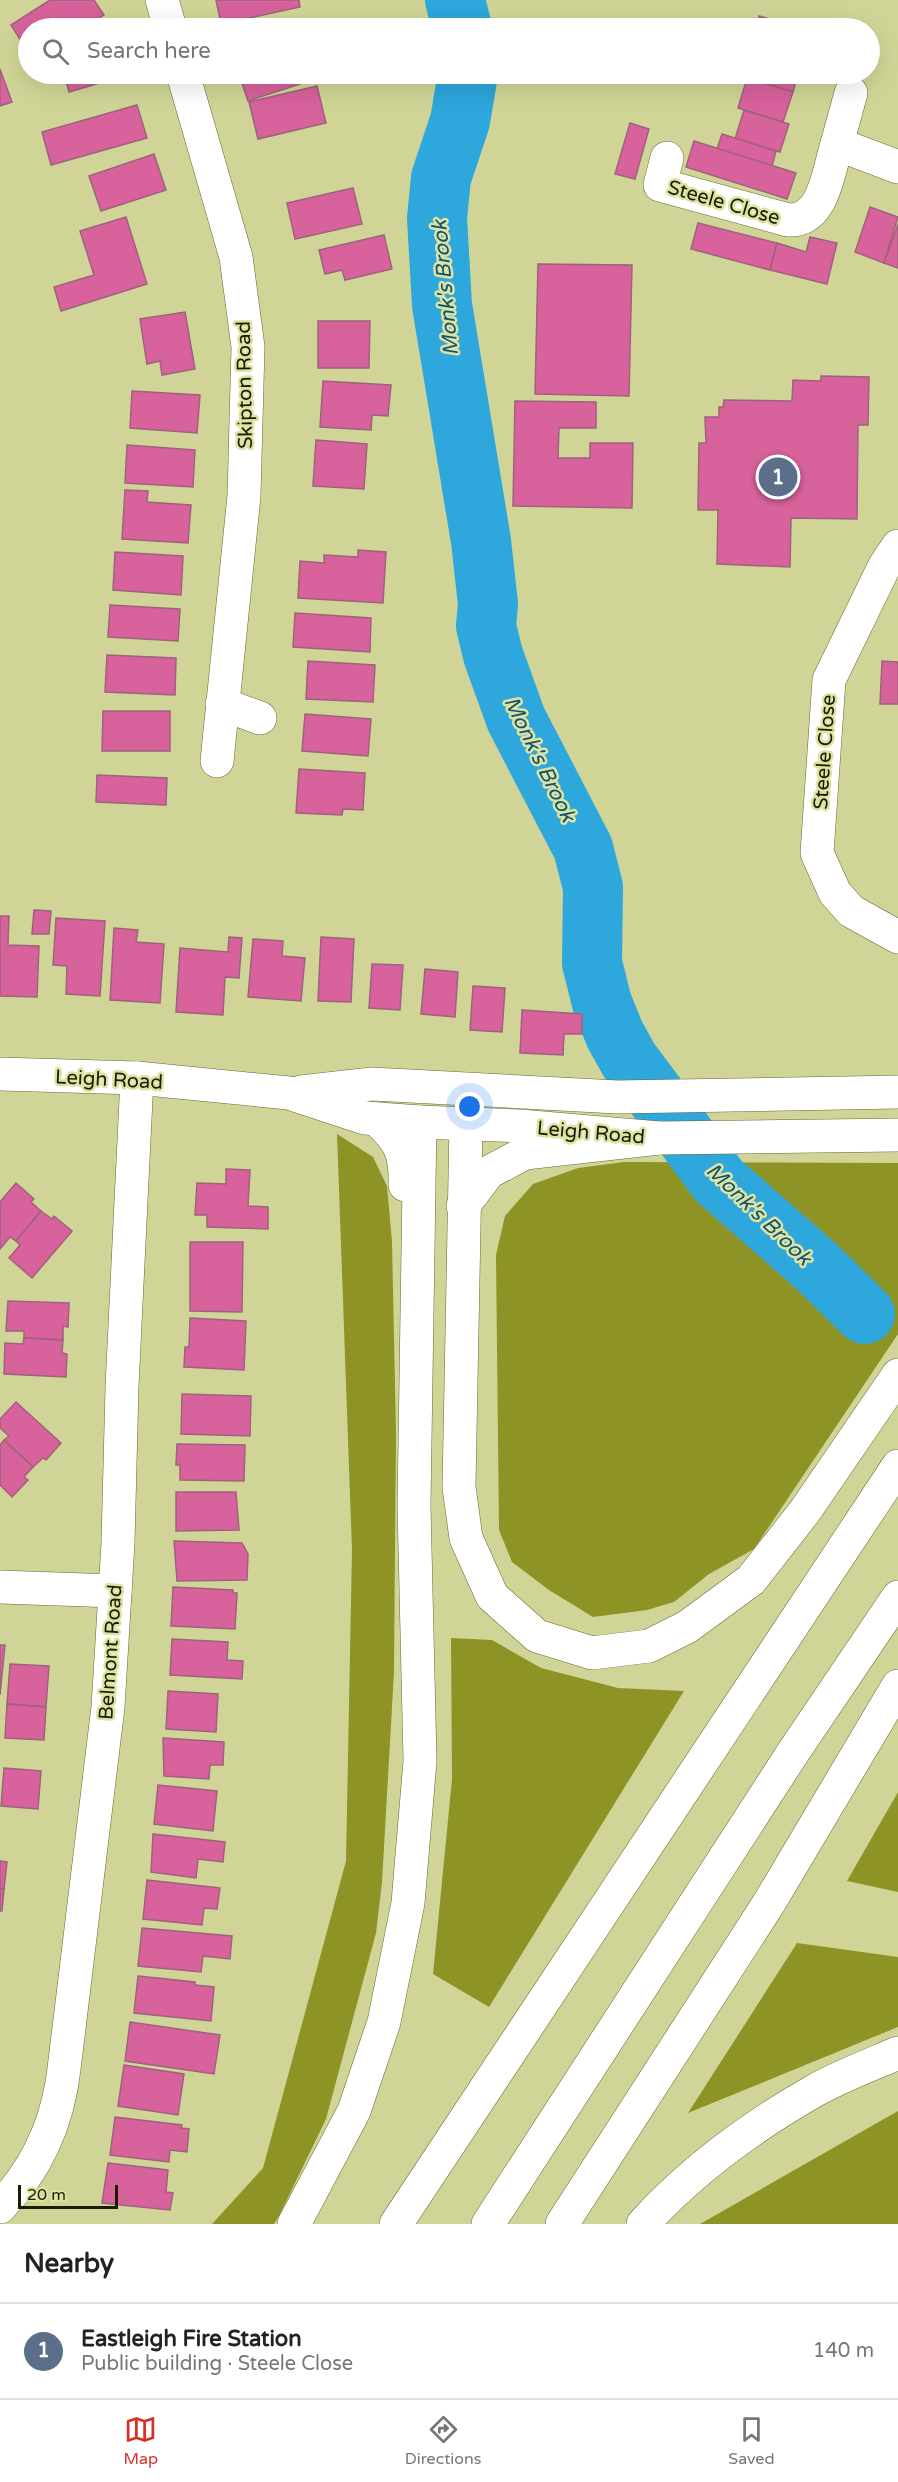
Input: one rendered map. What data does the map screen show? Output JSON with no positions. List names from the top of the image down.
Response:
{
  "streets": {
    "main road": [
      "Steele Close",
      "Skipton Road",
      "Leigh Road",
      "Belmont Road"
    ]
  },
  "crossings": [
    ["Leigh Road", "Belmont Road"]
  ],
  "water": ["Monk's Brook"],
  "scale_bar": "20 m",
  "page": {
    "search": "Search here",
    "pins": "1",
    "scale": "20 m",
    "heading": "Nearby",
    "list": [
      {
        "mark": "1",
        "name": "Eastleigh Fire Station",
        "note": "Public building · Steele Close",
        "value": "140 m"
      }
    ],
    "nav": ["Map", "Directions", "Saved"]
  }
}
